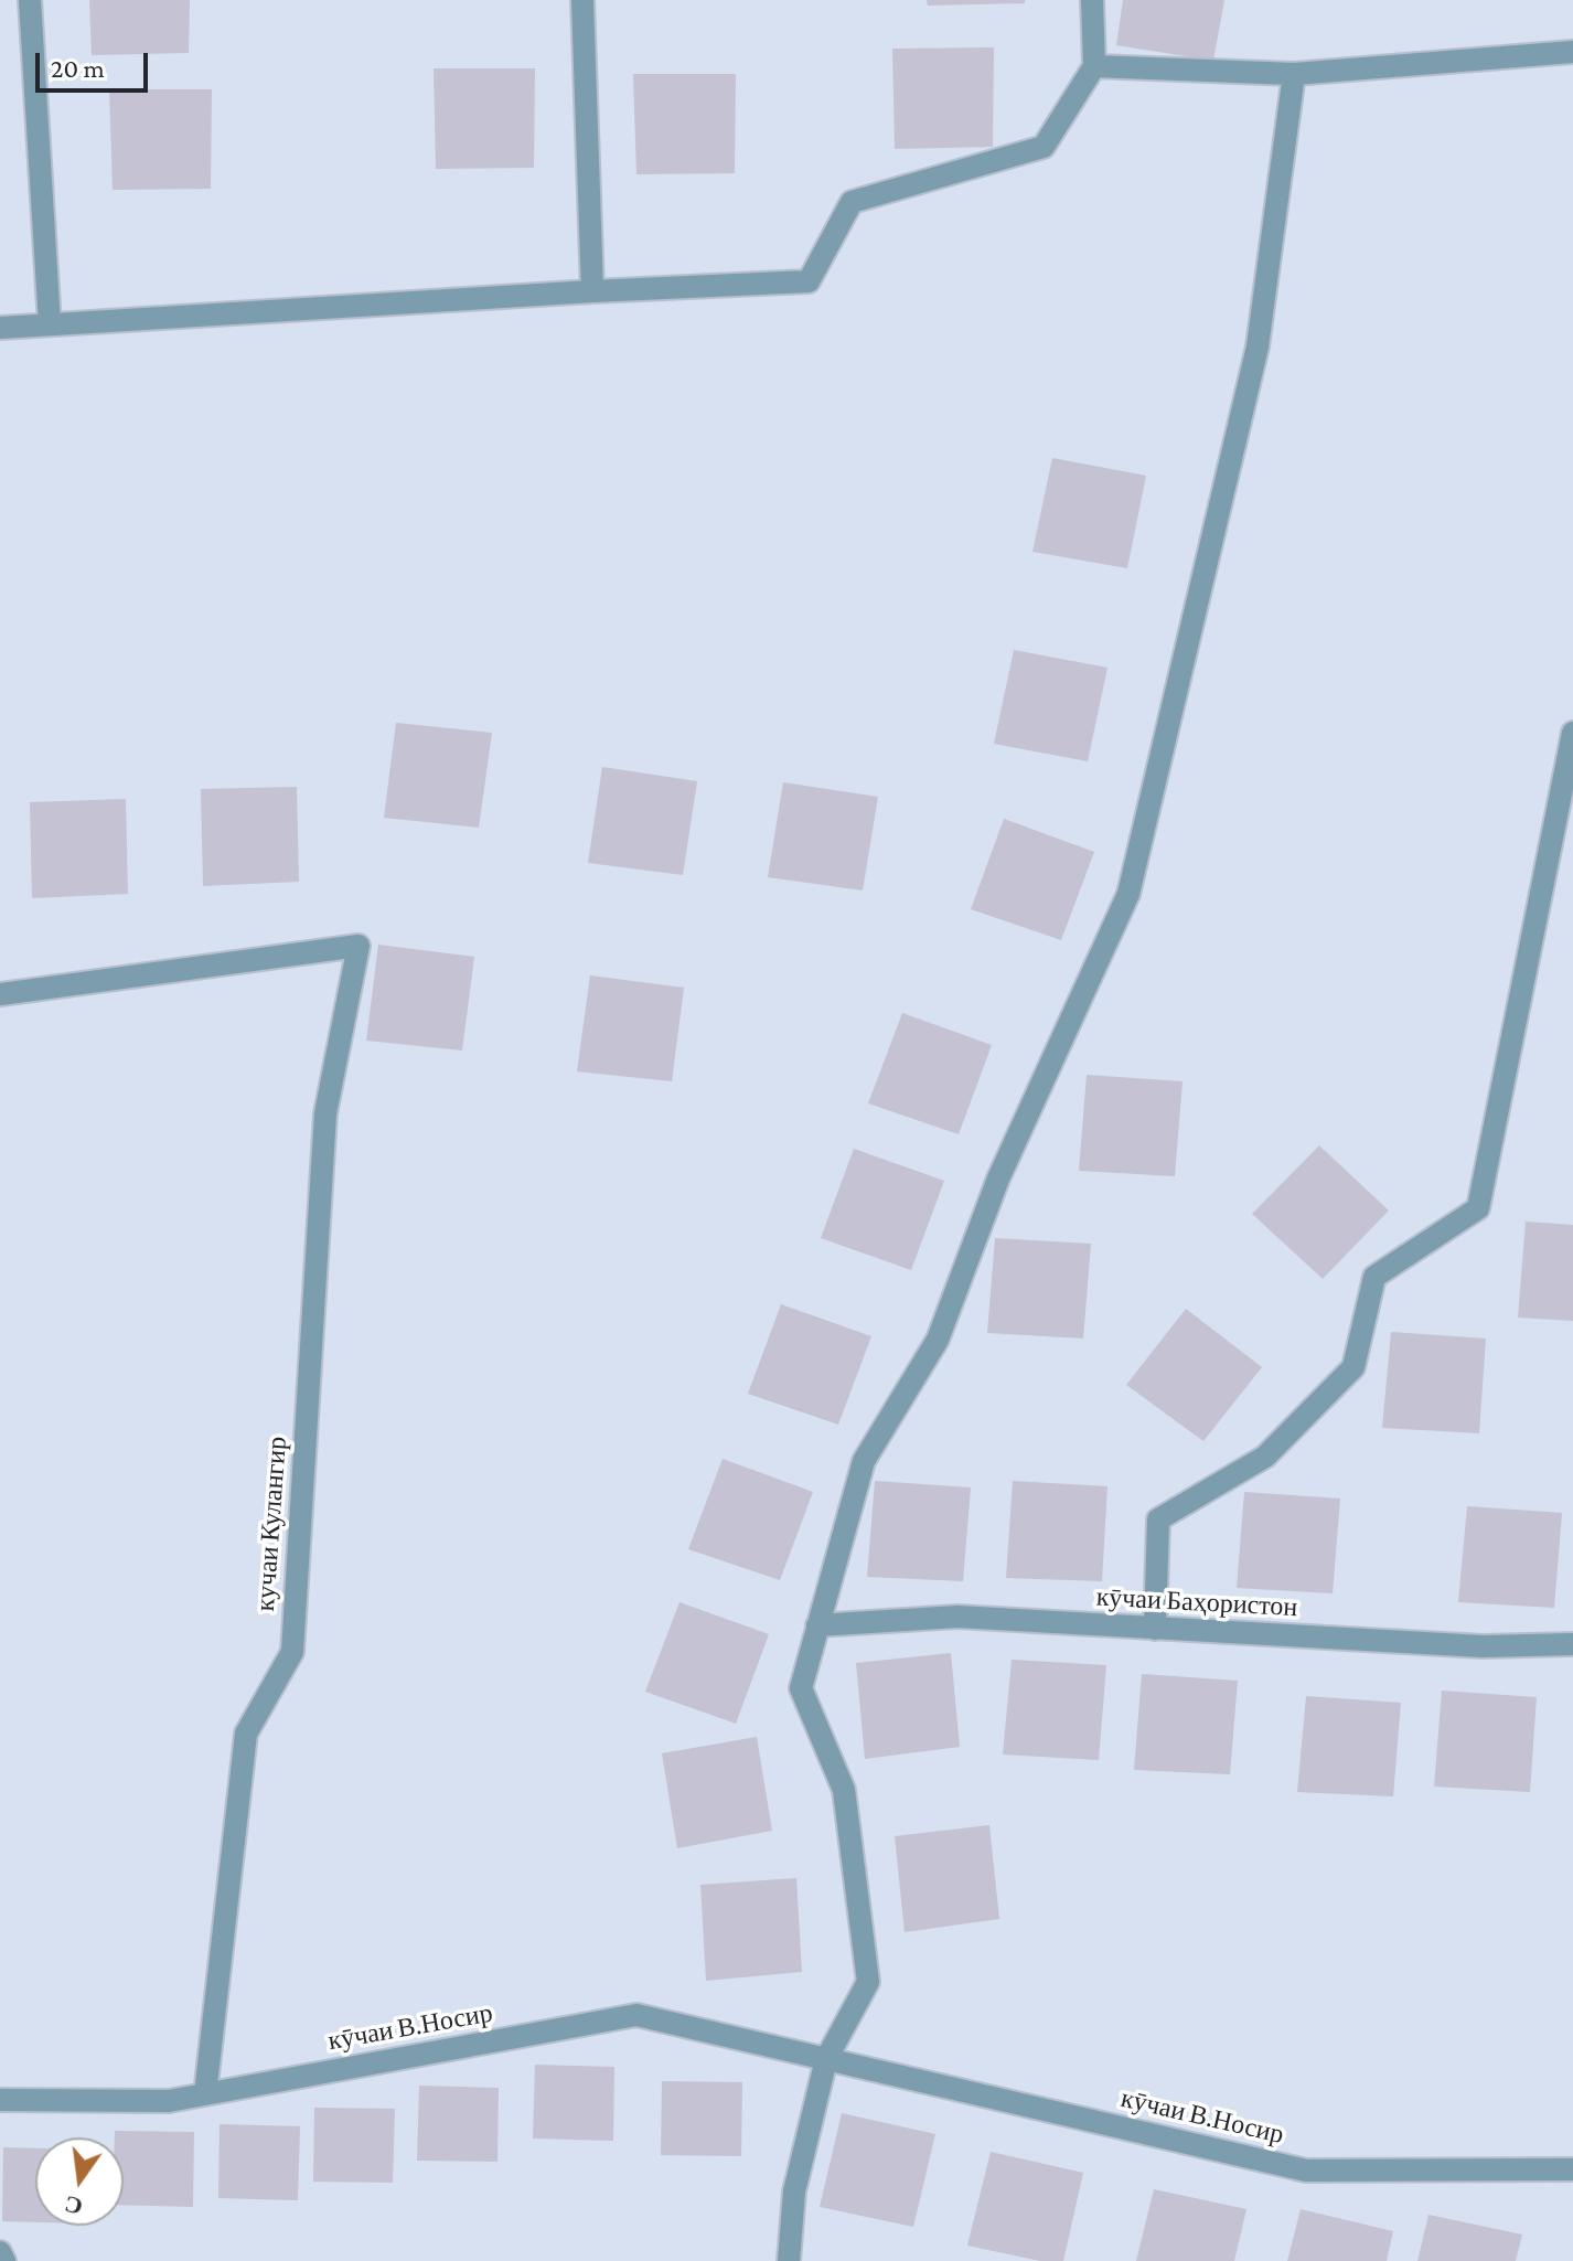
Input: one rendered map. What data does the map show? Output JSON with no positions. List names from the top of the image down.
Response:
{
  "streets": {
    "street": ["кучаи Кулангир", "кӯчаи Баҳористон", "кӯчаи В.Носир"]
  },
  "crossings": [
    ["кучаи Кулангир", "кӯчаи В.Носир"]
  ],
  "scale_bar": "20 m",
  "north": "bottom"
}
